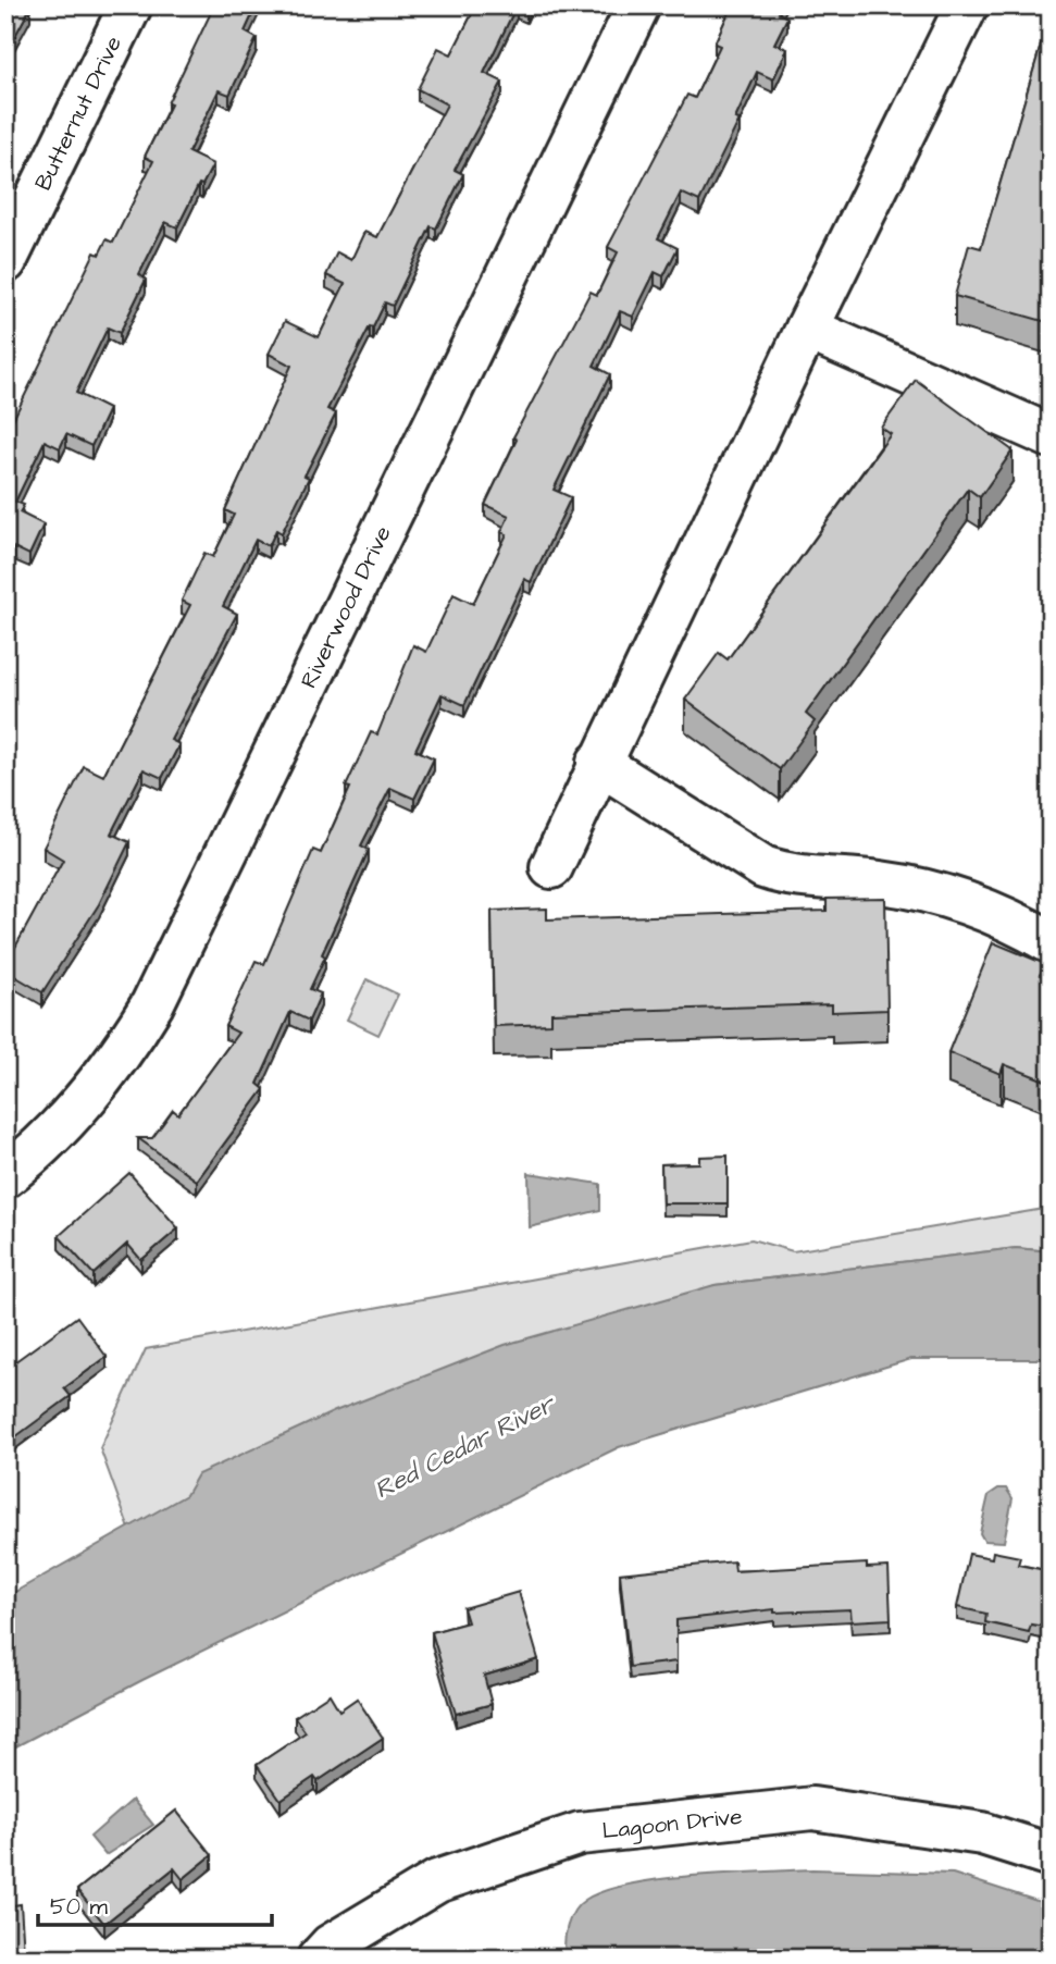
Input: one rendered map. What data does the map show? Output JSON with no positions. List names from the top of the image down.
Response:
{
  "streets": {
    "street": ["Butternut Drive", "Riverwood Drive", "Lagoon Drive"]
  },
  "water": ["Red Cedar River"],
  "scale_bar": "50 m"
}
